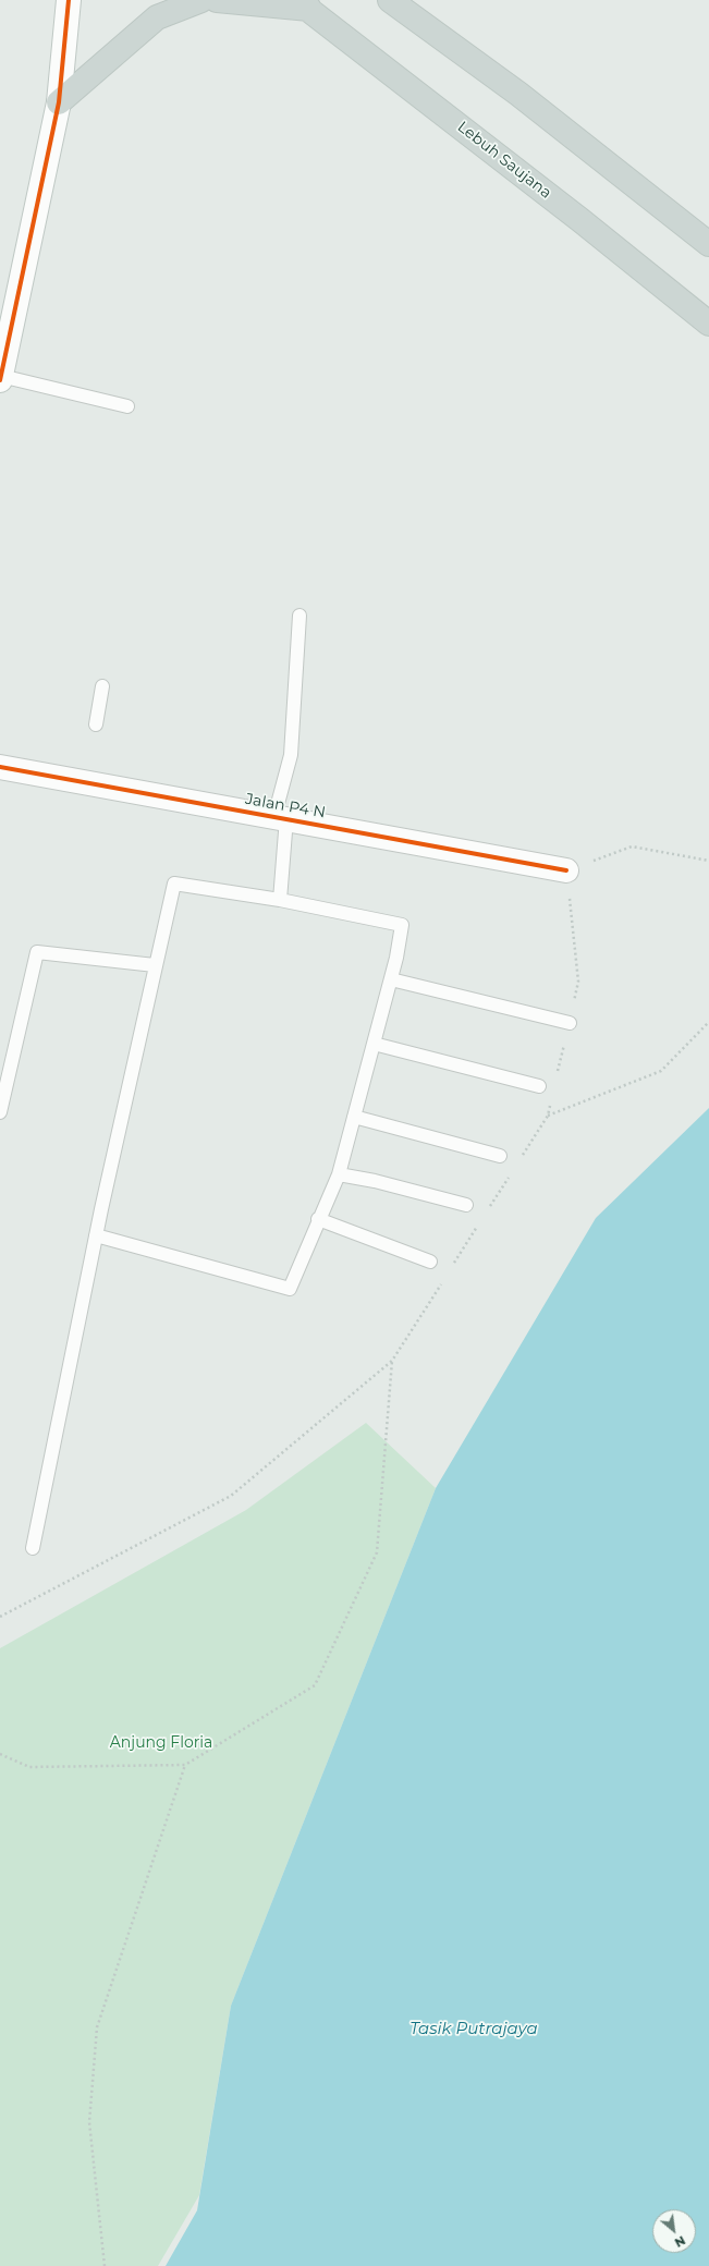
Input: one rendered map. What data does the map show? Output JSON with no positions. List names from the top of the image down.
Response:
{
  "streets": {
    "main road": ["Lebuh Saujana"],
    "street": ["Jalan P4 N"]
  },
  "water": ["Tasik Putrajaya"],
  "parks": ["Anjung Floria"],
  "north": "bottom right"
}
